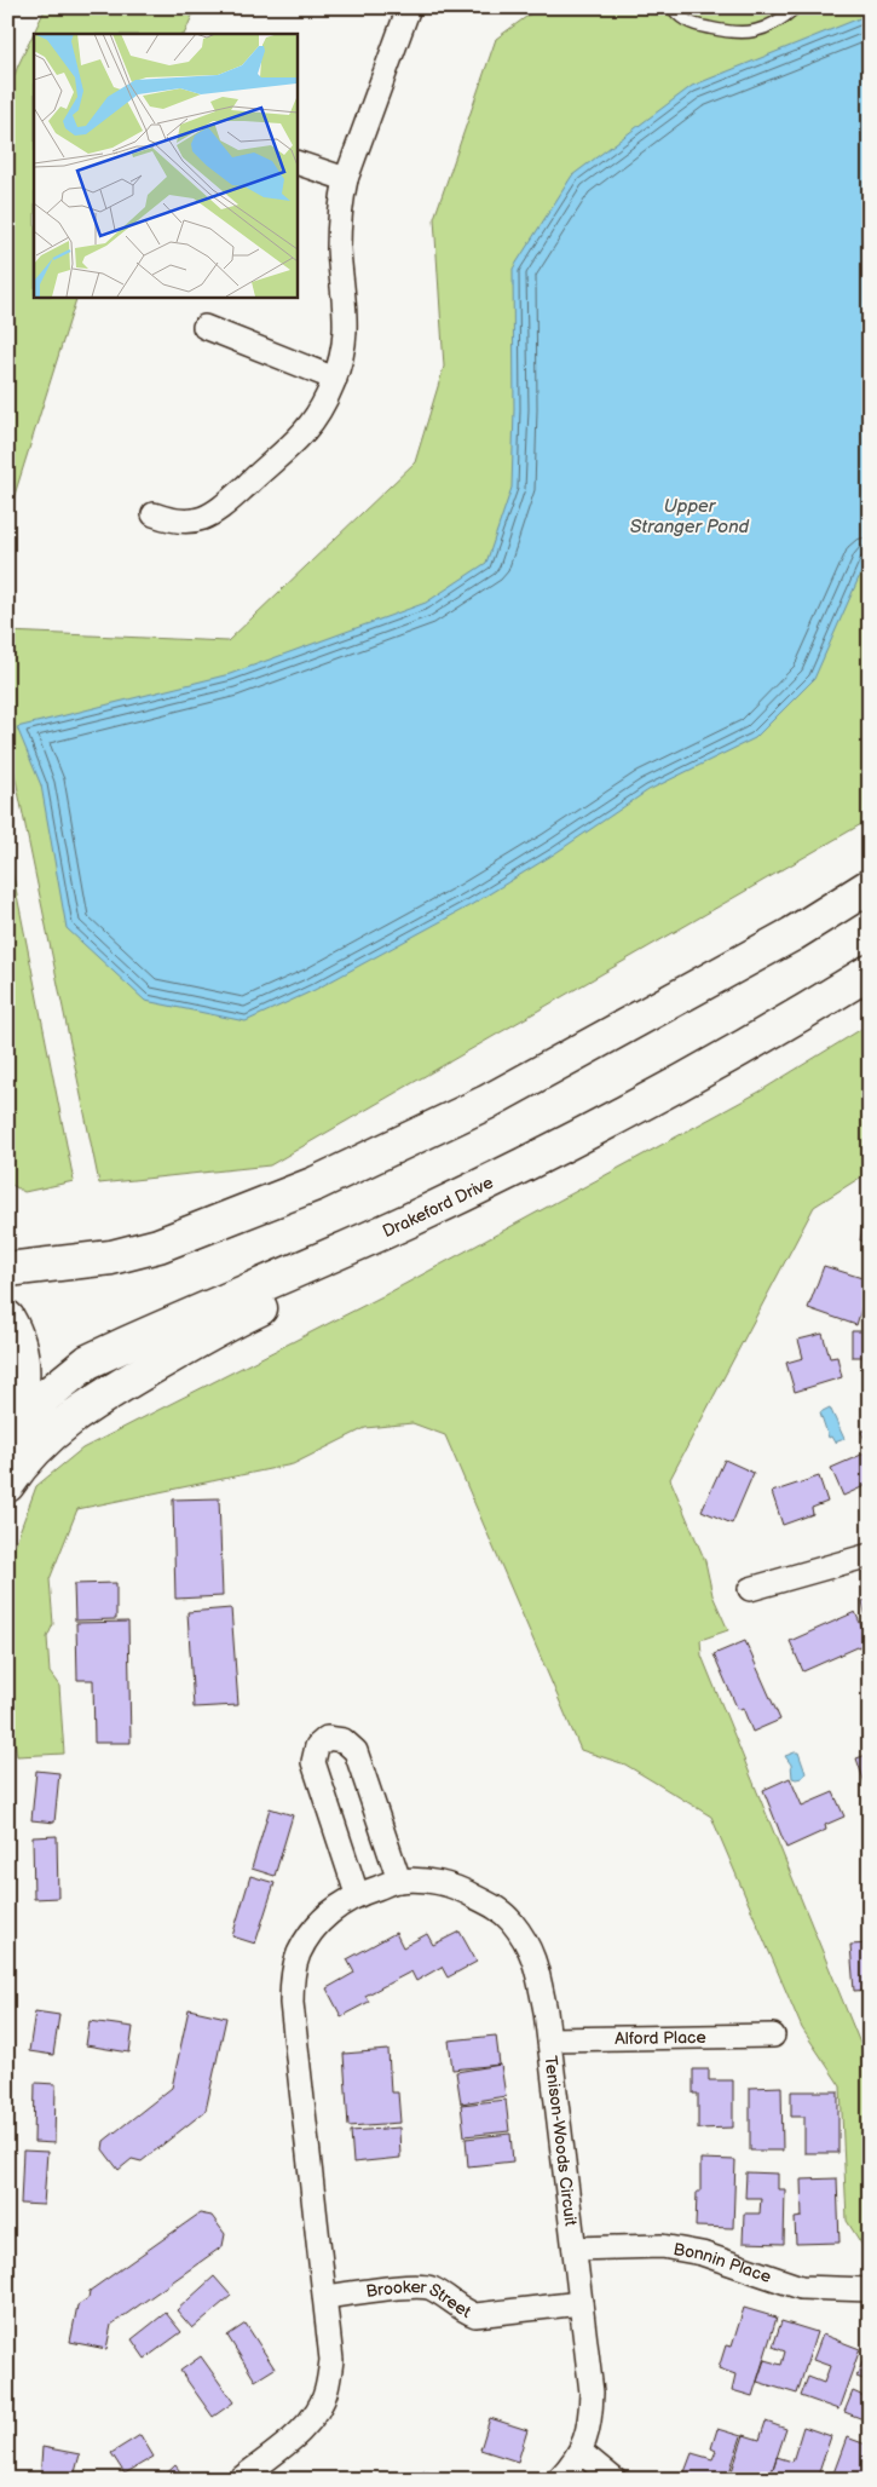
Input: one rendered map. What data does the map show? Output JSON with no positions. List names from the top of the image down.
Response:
{
  "streets": {
    "highway": ["Drakeford Drive"],
    "street": [
      "Alford Place",
      "Tenison-Woods Circuit",
      "Bonnin Place",
      "Brooker Street"
    ]
  },
  "crossings": [
    ["Alford Place", "Tenison-Woods Circuit"],
    ["Tenison-Woods Circuit", "Bonnin Place"],
    ["Tenison-Woods Circuit", "Brooker Street"]
  ],
  "water": ["Upper Stranger Pond"]
}
